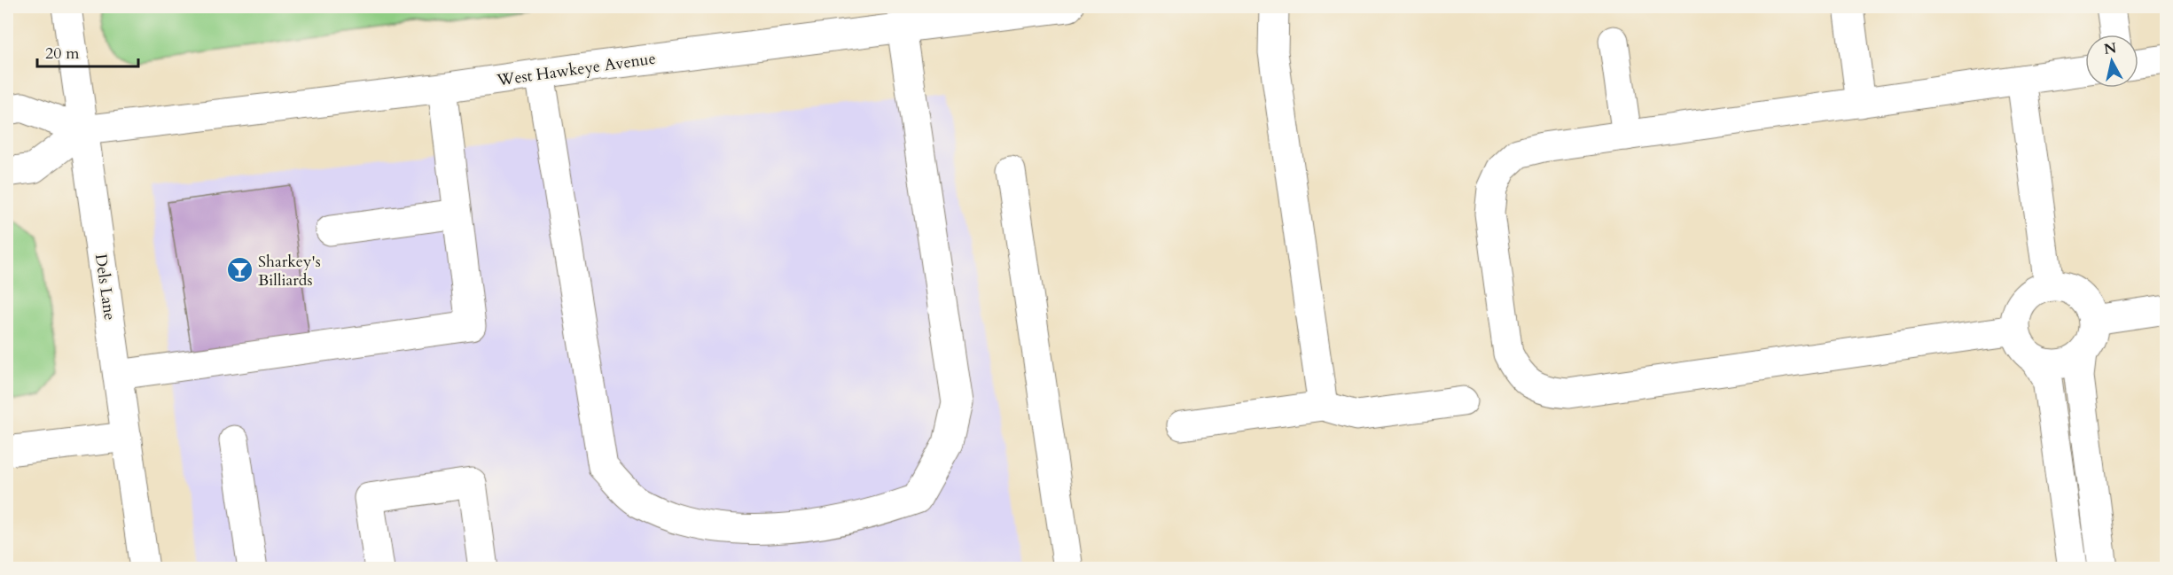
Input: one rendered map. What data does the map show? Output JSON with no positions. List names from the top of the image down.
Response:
{
  "streets": {
    "street": ["West Hawkeye Avenue", "Dels Lane"]
  },
  "crossings": [
    ["West Hawkeye Avenue", "Dels Lane"]
  ],
  "places": {
    "bar": ["Sharkey's Billiards"]
  },
  "scale_bar": "20 m",
  "north": "top"
}
